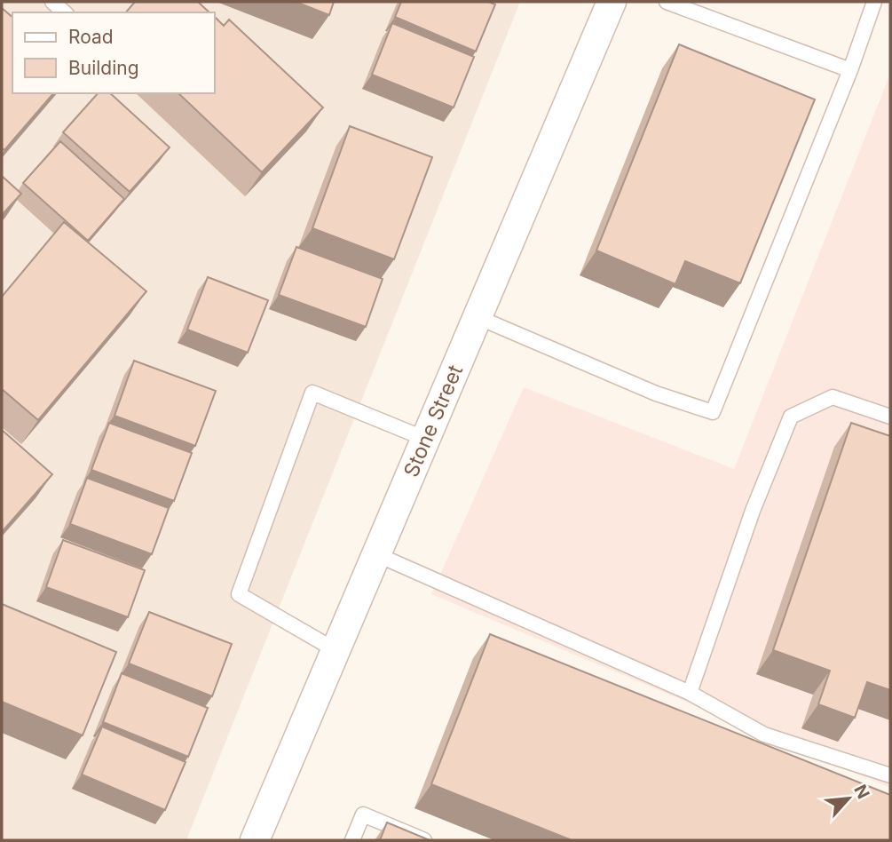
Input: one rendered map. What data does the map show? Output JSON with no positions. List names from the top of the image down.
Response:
{
  "streets": {
    "street": ["Stone Street"]
  },
  "legend": ["Road", "Building"],
  "north": "top right"
}
